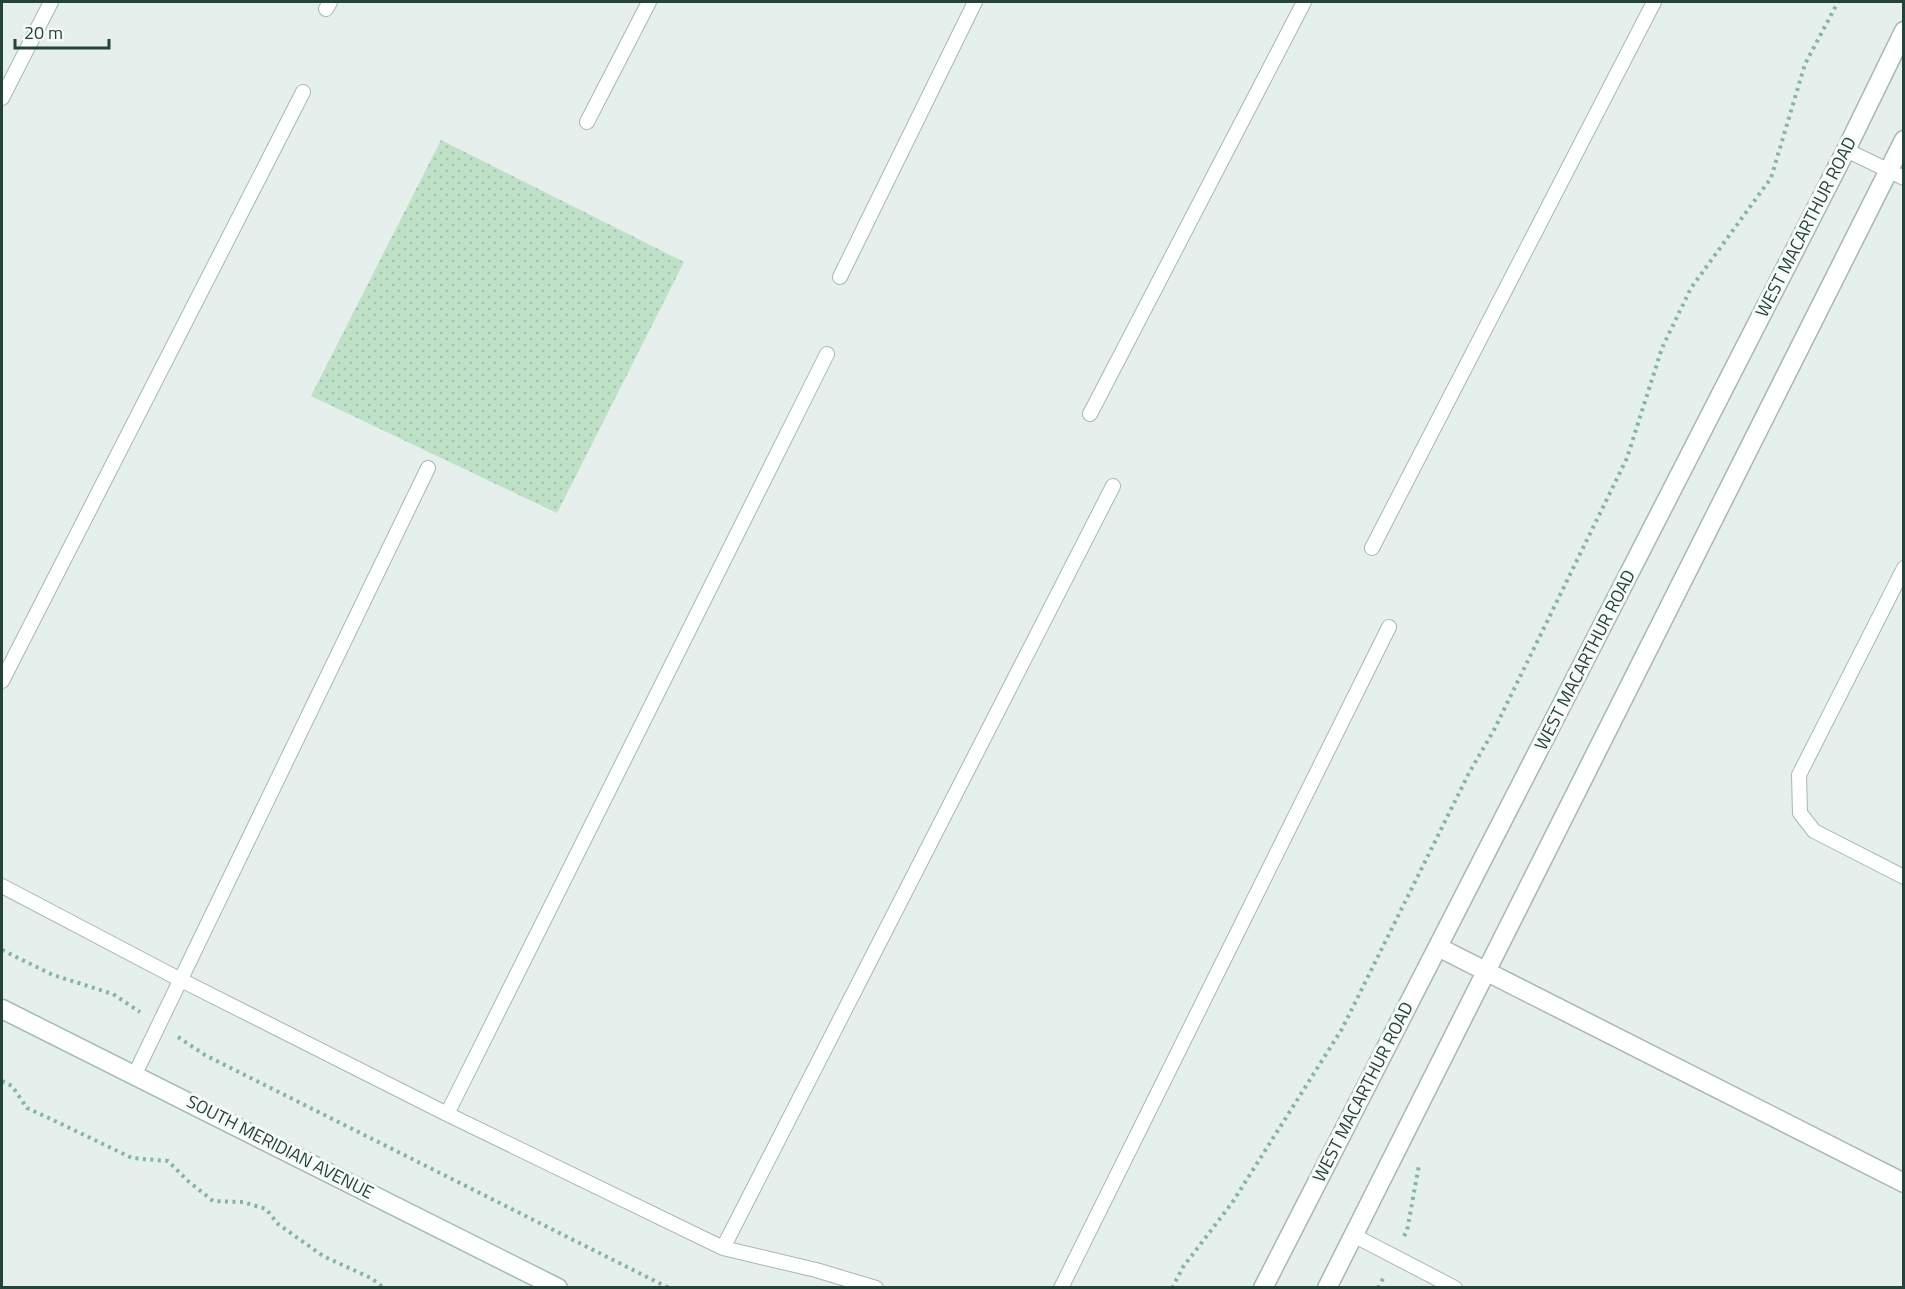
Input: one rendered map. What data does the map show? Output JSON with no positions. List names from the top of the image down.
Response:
{
  "streets": {
    "street": ["WEST MACARTHUR ROAD", "SOUTH MERIDIAN AVENUE"]
  },
  "scale_bar": "20 m"
}
